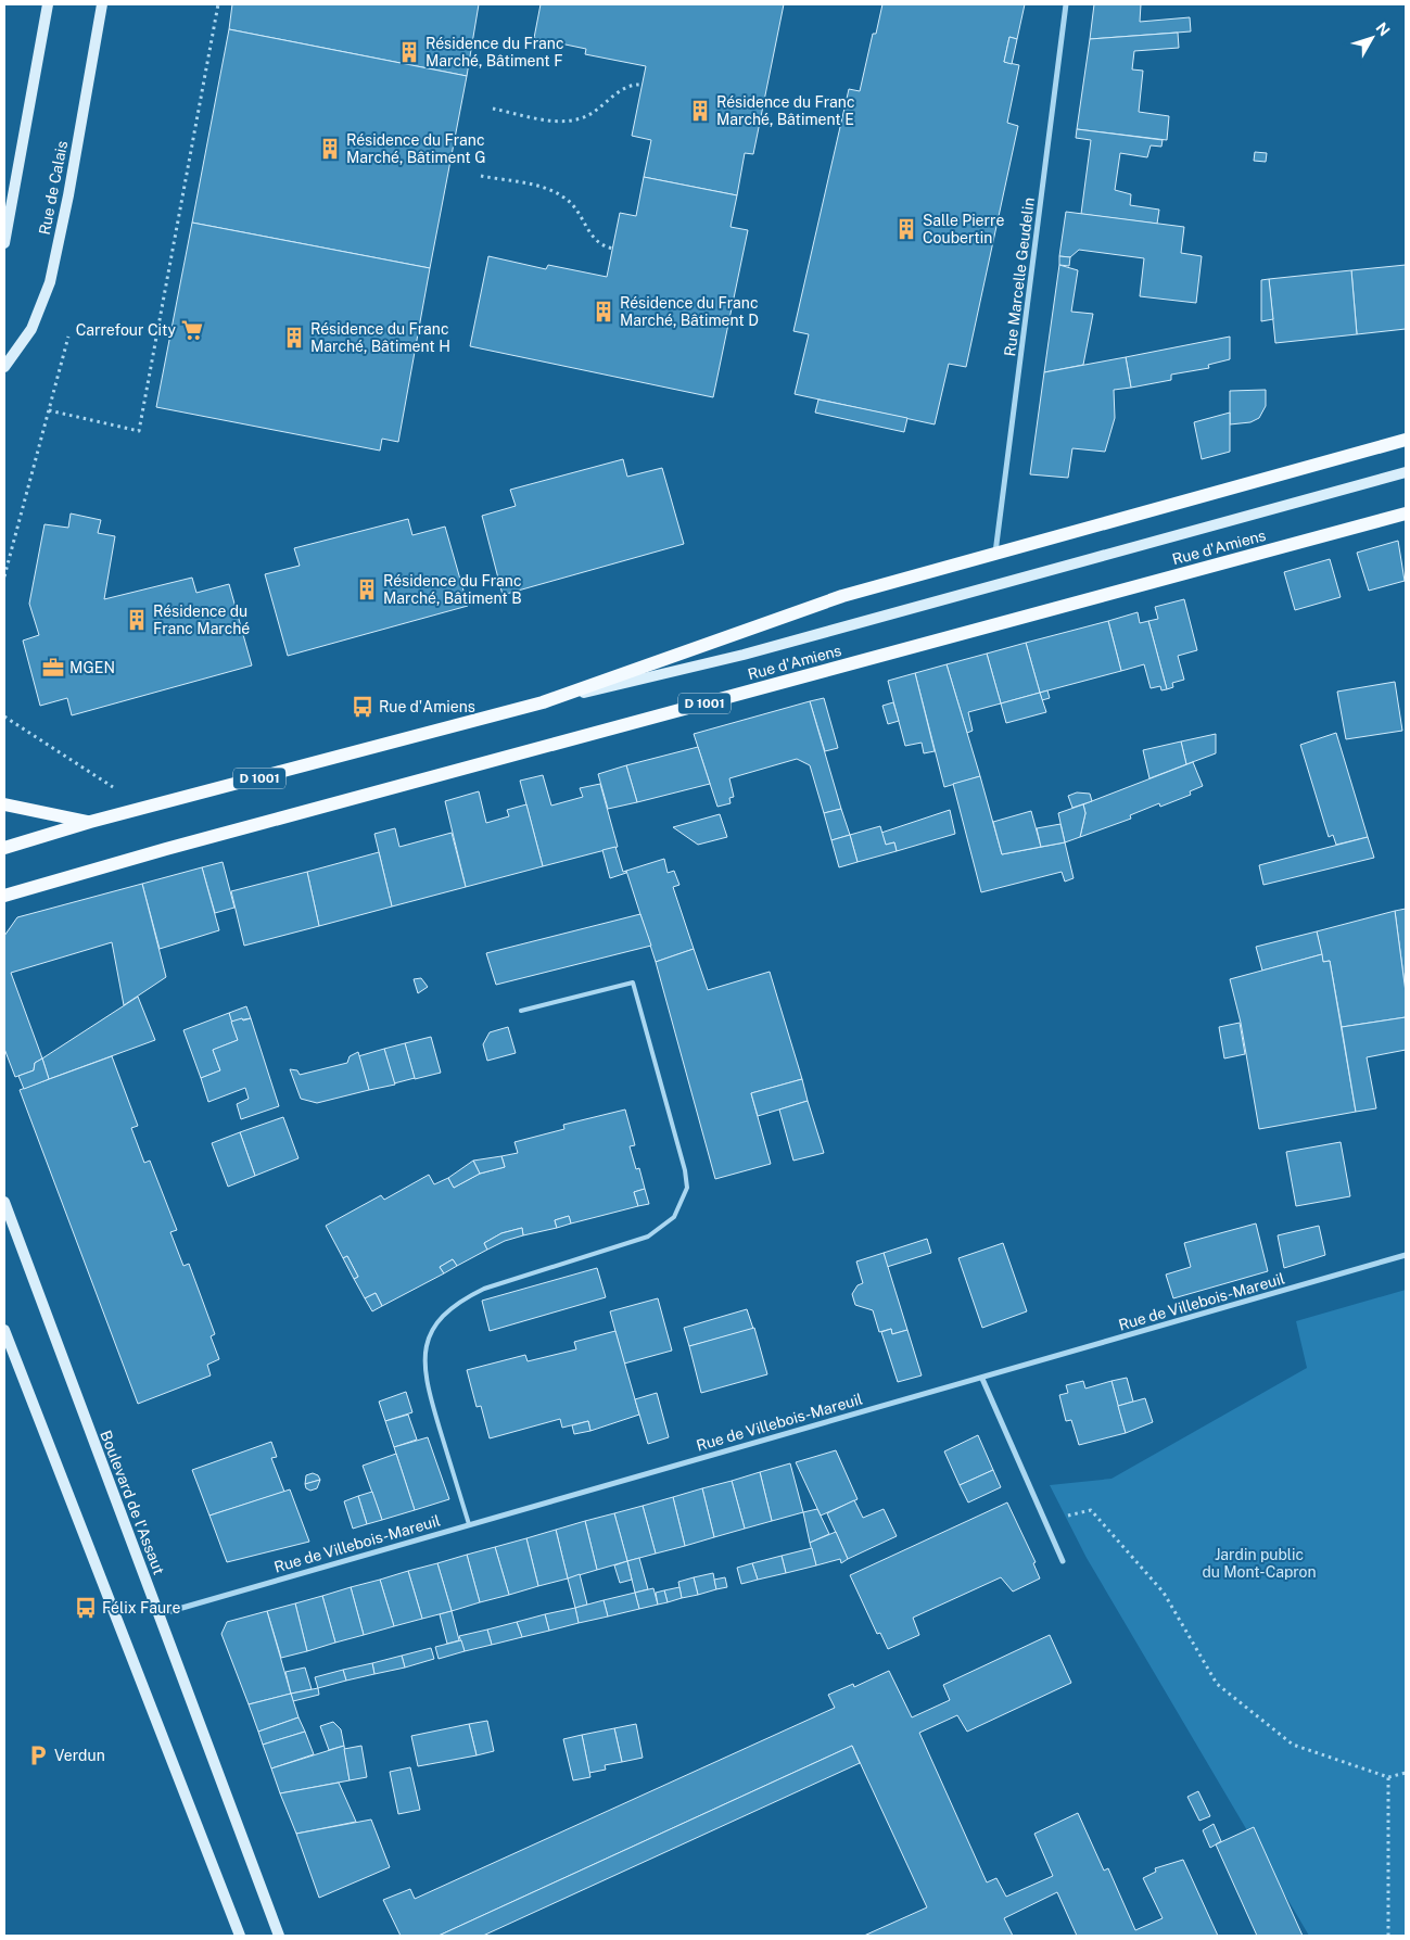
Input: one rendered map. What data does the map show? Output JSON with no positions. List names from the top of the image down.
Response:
{
  "streets": {
    "main road": [
      "Rue de Calais",
      "Rue d'Amiens",
      "D 1001",
      "Boulevard de l'Assaut"
    ],
    "street": ["Rue Marcelle Geudelin", "Rue de Villebois-Mareuil"]
  },
  "crossings": [
    ["Rue Marcelle Geudelin", "Rue d'Amiens"],
    ["Rue de Villebois-Mareuil", "Boulevard de l'Assaut"]
  ],
  "parks": ["Jardin public du Mont-Capron"],
  "places": {
    "building": [
      "Résidence du Franc Marché, Bâtiment F",
      "Résidence du Franc Marché, Bâtiment E",
      "Résidence du Franc Marché, Bâtiment G",
      "Salle Pierre Coubertin",
      "Résidence du Franc Marché, Bâtiment D",
      "Résidence du Franc Marché, Bâtiment H",
      "Résidence du Franc Marché, Bâtiment B",
      "Résidence du Franc Marché"
    ],
    "supermarket": ["Carrefour City"],
    "office": ["MGEN"],
    "bus stop": ["Rue d'Amiens", "Félix Faure"],
    "parking": ["Verdun"]
  },
  "north": "top right"
}
